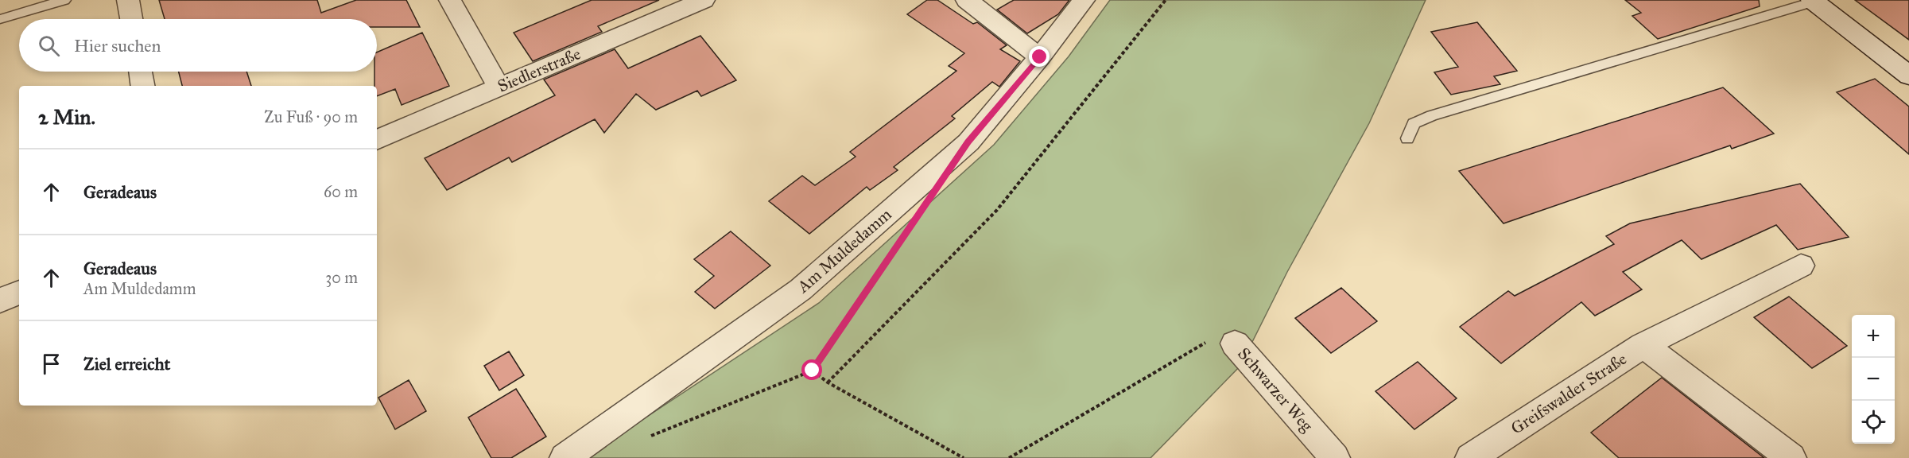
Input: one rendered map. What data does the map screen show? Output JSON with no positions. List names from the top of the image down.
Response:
{
  "streets": {
    "street": [
      "Siedlerstraße",
      "Am Muldedamm",
      "Schwarzer Weg",
      "Greifswalder Straße"
    ]
  },
  "page": {
    "search": "Hier suchen",
    "heading": ["2 Min.", "Zu Fuß · 90 m"],
    "list": [
      ["Geradeaus", "60 m"],
      ["Geradeaus", "Am Muldedamm", "30 m"],
      "Ziel erreicht"
    ],
    "map_buttons": ["+", "−"]
  }
}
